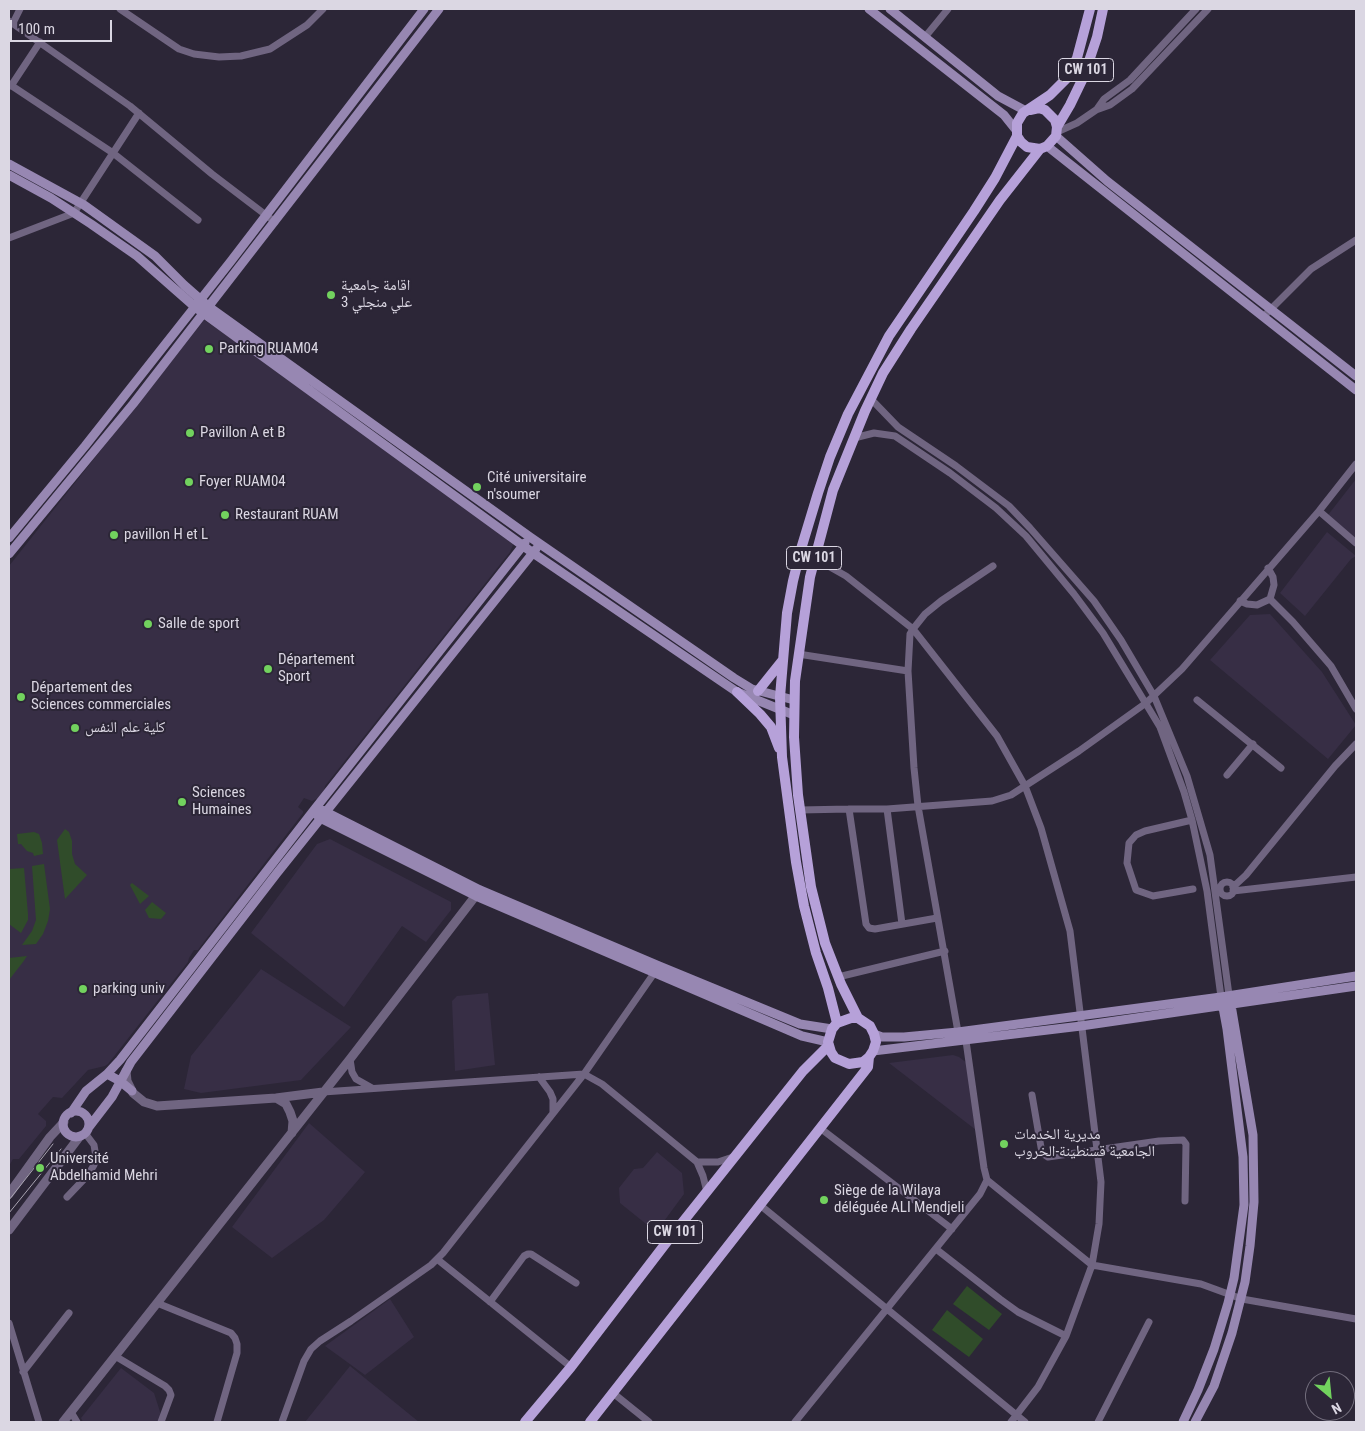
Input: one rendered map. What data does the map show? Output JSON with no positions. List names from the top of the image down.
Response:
{
  "streets": {
    "main road": ["CW 101"]
  },
  "places": [
    "اقامة جامعية علي منجلي 3",
    "Parking RUAM04",
    "Pavillon A et B",
    "Foyer RUAM04",
    "Cité universitaire n'soumer",
    "Restaurant RUAM",
    "pavillon H et L",
    "Salle de sport",
    "Département Sport",
    "Département des Sciences commerciales",
    "كلية علم النفس",
    "Sciences Humaines",
    "parking univ",
    "مديرية الخدمات الجامعية قسنطينة-الخروب",
    "Université Abdelhamid Mehri",
    "Siège de la Wilaya déléguée ALI Mendjeli"
  ],
  "scale_bar": "100 m",
  "north": "bottom right"
}
